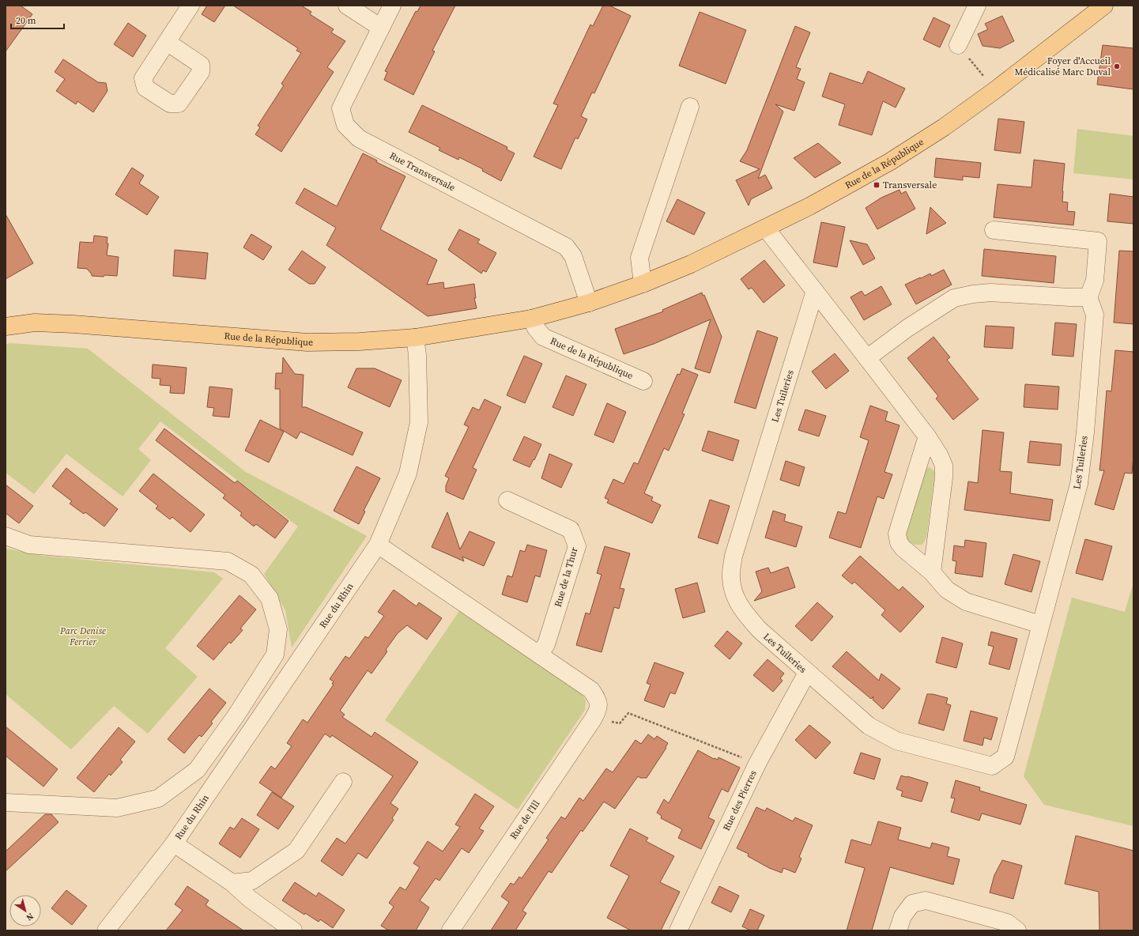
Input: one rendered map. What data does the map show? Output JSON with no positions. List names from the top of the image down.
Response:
{
  "streets": {
    "main road": ["Rue de la République"],
    "street": [
      "Rue Transversale",
      "Les Tuileries",
      "Rue de la Thur",
      "Rue du Rhin",
      "Rue des Pierres",
      "Rue de l'Ill"
    ]
  },
  "crossings": [
    ["Rue de la République", "Rue Transversale"],
    ["Rue de la République", "Rue du Rhin"],
    ["Les Tuileries", "Rue des Pierres"]
  ],
  "parks": ["Parc Denise Ferrier"],
  "places": {
    "other": ["Foyer d'Accueil Médicalisé Marc Duval"],
    "transit": ["Transversale"]
  },
  "scale_bar": "20 m",
  "north": "bottom right"
}
